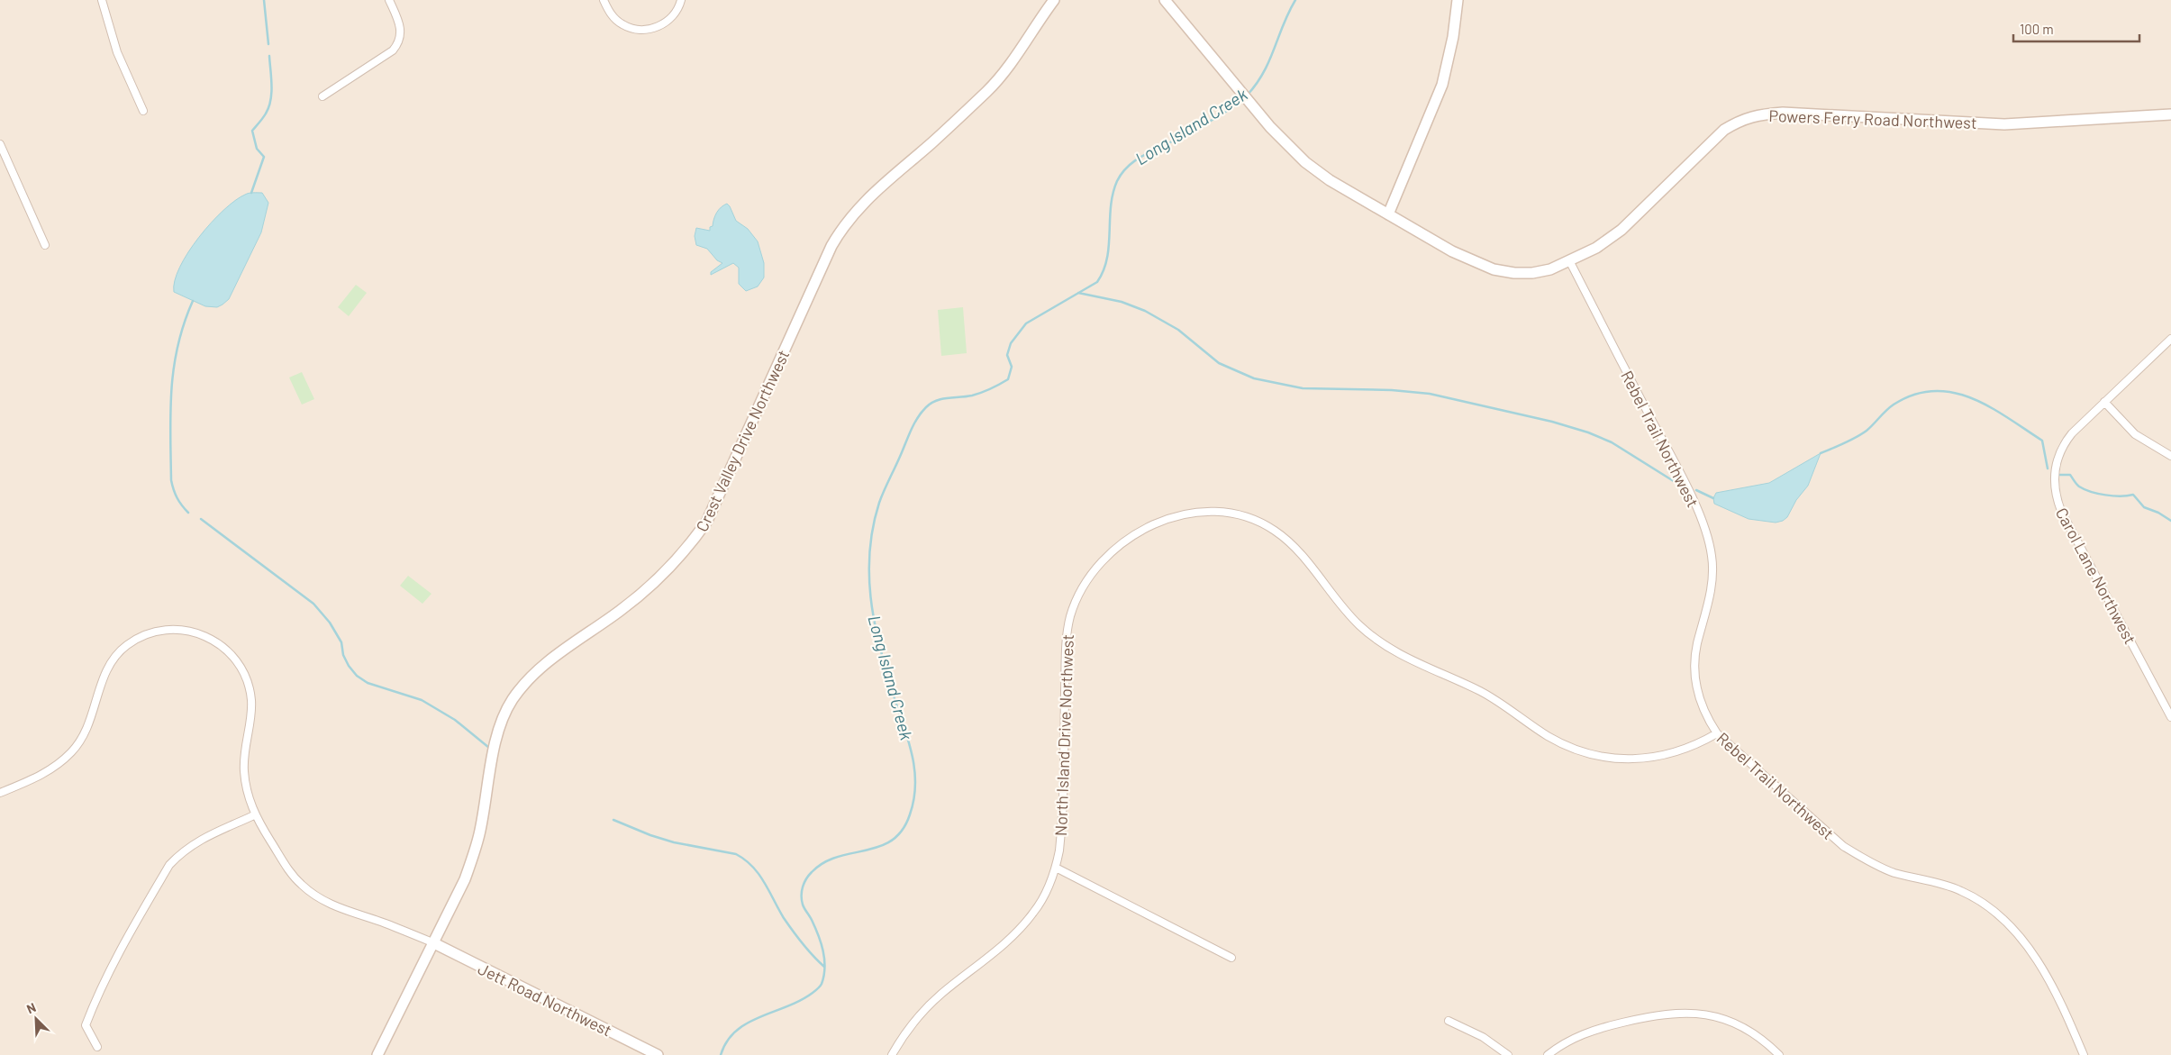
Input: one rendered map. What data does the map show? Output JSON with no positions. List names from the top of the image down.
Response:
{
  "streets": {
    "street": [
      "Powers Ferry Road Northwest",
      "Rebel Trail Northwest",
      "Crest Valley Drive Northwest",
      "Carol Lane Northwest",
      "North Island Drive Northwest",
      "Jett Road Northwest"
    ]
  },
  "crossings": [
    ["Powers Ferry Road Northwest", "Rebel Trail Northwest"],
    ["Rebel Trail Northwest", "North Island Drive Northwest"],
    ["Crest Valley Drive Northwest", "Jett Road Northwest"]
  ],
  "water": ["Long Island Creek"],
  "scale_bar": "100 m",
  "north": "top left"
}
